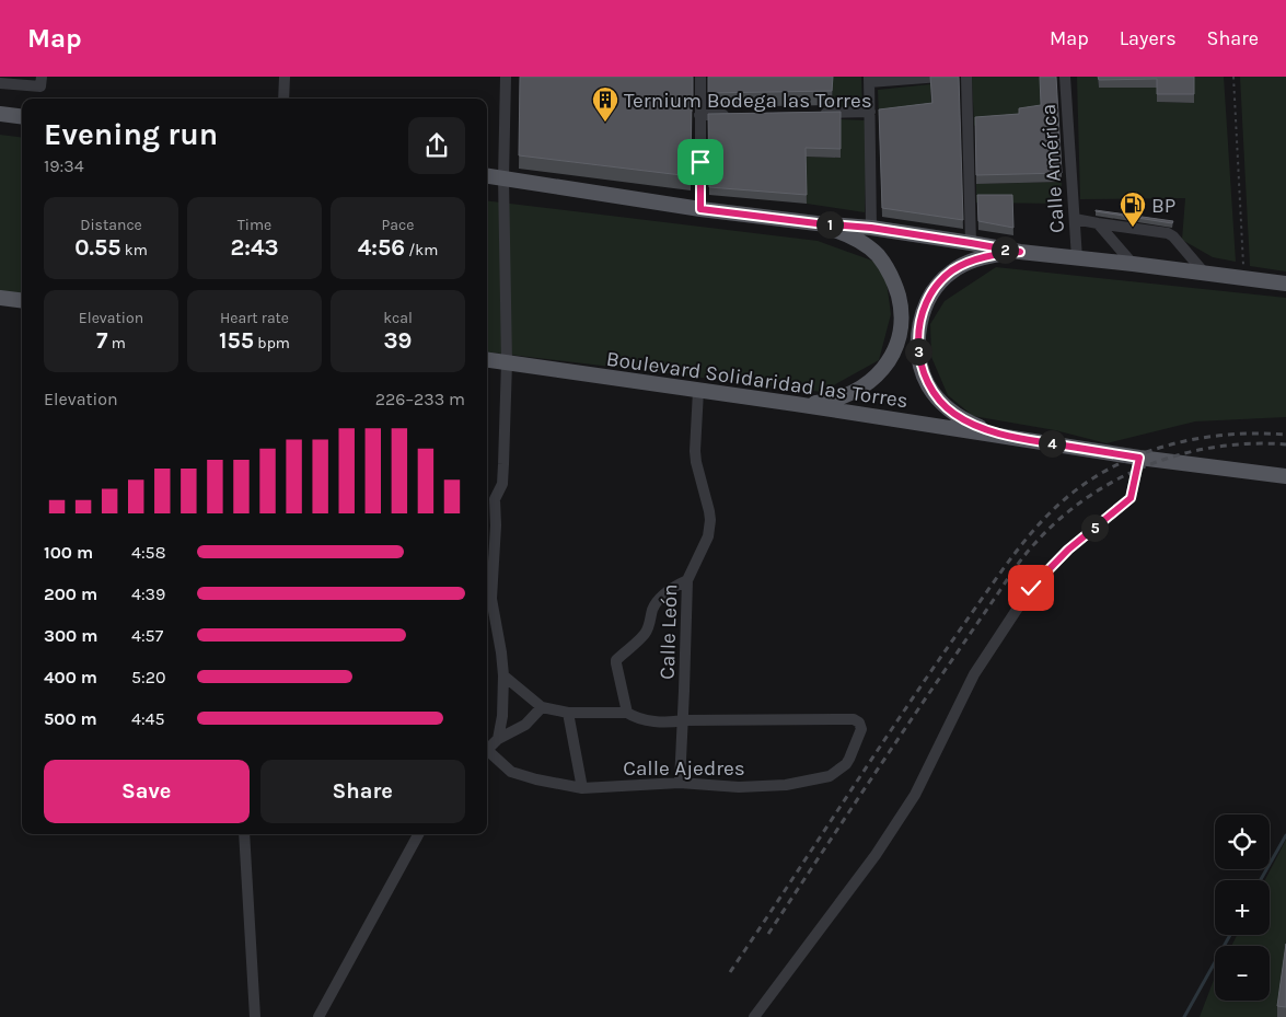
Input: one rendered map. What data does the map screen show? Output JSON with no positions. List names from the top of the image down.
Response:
{
  "streets": {
    "main road": ["Boulevard Solidaridad las Torres"],
    "street": ["Calle América", "Calle León", "Calle Ajedres"]
  },
  "crossings": [
    ["Boulevard Solidaridad las Torres", "Calle León"],
    ["Calle León", "Calle Ajedres"]
  ],
  "places": {
    "building": ["Ternium Bodega las Torres"],
    "fuel station": ["BP"]
  },
  "page": {
    "header": "Map",
    "nav": ["Map", "Layers", "Share"],
    "heading": ["Evening run", "19:34"],
    "stats": [
      ["Distance", "0.55 km"],
      ["Time", "2:43"],
      ["Pace", "4:56 /km"],
      ["Elevation", "7 m"],
      ["Heart rate", "155 bpm"],
      ["kcal", "39"]
    ],
    "pins": [
      "1",
      "2",
      "3",
      "4",
      "5"
    ],
    "chart": ["Elevation", "226–233 m"],
    "list": [
      {
        "name": "100 m",
        "note": "4:58"
      },
      {
        "name": "200 m",
        "note": "4:39"
      },
      {
        "name": "300 m",
        "note": "4:57"
      },
      {
        "name": "400 m",
        "note": "5:20"
      },
      {
        "name": "500 m",
        "note": "4:45"
      }
    ],
    "buttons": ["Save", "Share"],
    "map_buttons": ["+", "−"]
  }
}
